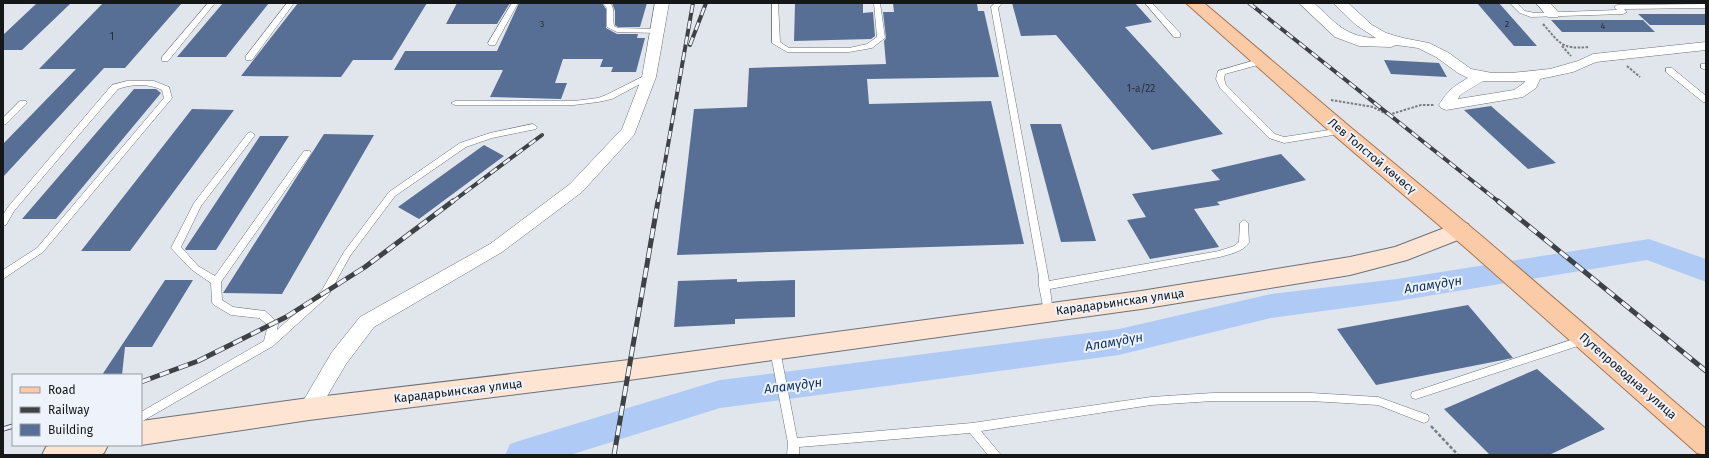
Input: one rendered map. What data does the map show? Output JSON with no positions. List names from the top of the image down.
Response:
{
  "streets": {
    "main road": ["Лев Толстой көчөсү", "Путепроводная улица"],
    "street": ["Карадарьинская улица"]
  },
  "crossings": [
    ["Лев Толстой көчөсү", "Карадарьинская улица"],
    ["Лев Толстой көчөсү", "Путепроводная улица"]
  ],
  "water": ["Аламүдүн"],
  "house_numbers": [
    "3",
    "2",
    "4",
    "1",
    "1-а/22"
  ],
  "legend": ["Road", "Railway", "Building"]
}
